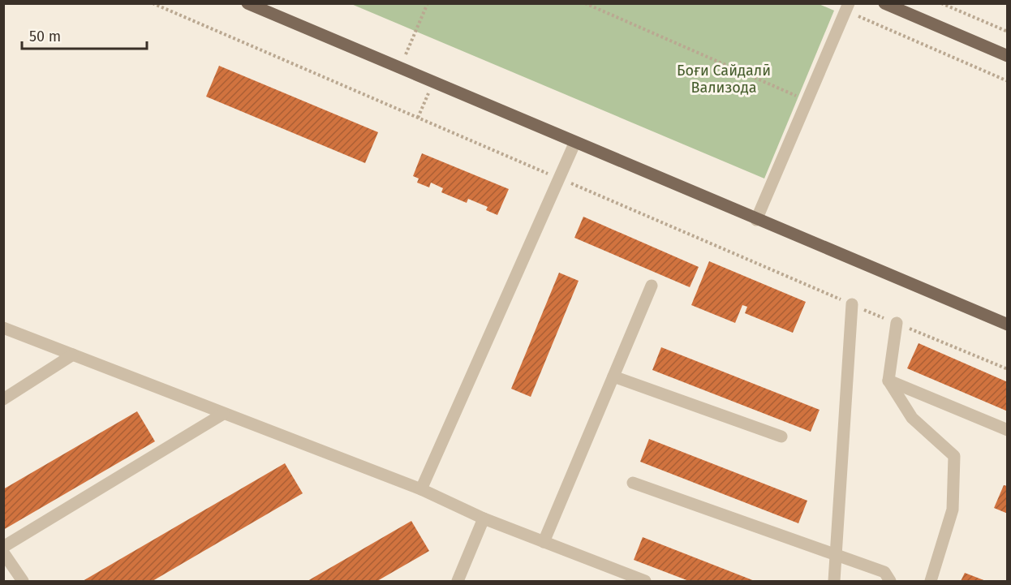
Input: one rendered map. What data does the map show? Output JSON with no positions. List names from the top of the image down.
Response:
{
  "parks": ["Боғи Сайдалӣ Вализода"],
  "scale_bar": "50 m"
}
